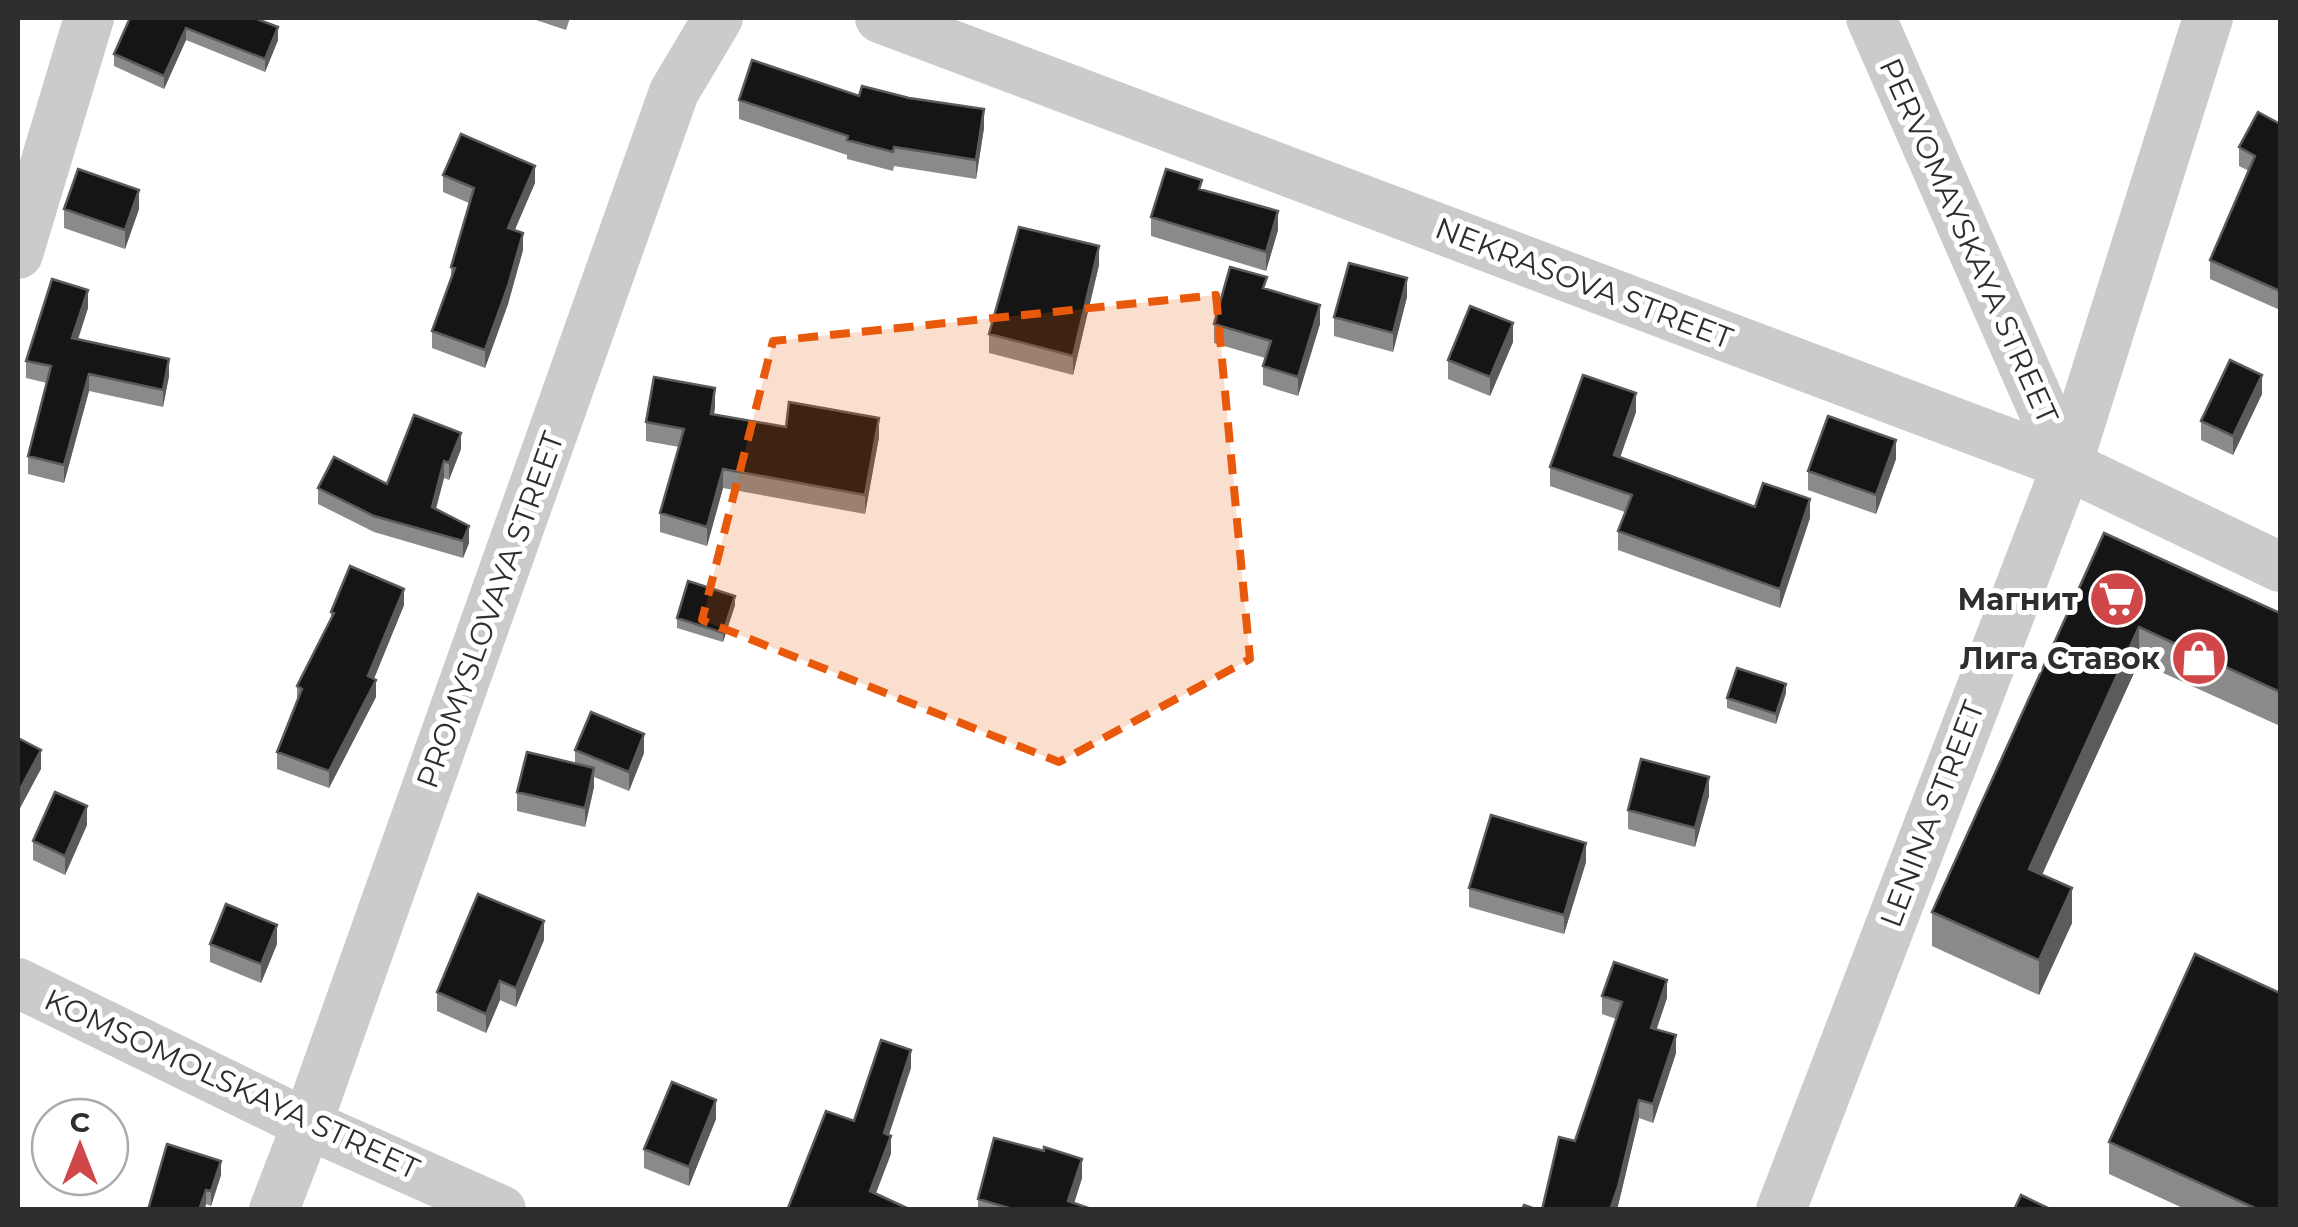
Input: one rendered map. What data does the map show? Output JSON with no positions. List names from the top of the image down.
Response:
{
  "streets": {
    "street": [
      "PERVOMAYSKAYA STREET",
      "NEKRASOVA STREET",
      "PROMYSLOVAYA STREET",
      "LENINA STREET",
      "KOMSOMOLSKAYA STREET"
    ]
  },
  "crossings": [
    ["PERVOMAYSKAYA STREET", "NEKRASOVA STREET"],
    ["PERVOMAYSKAYA STREET", "LENINA STREET"],
    ["NEKRASOVA STREET", "LENINA STREET"],
    ["PROMYSLOVAYA STREET", "KOMSOMOLSKAYA STREET"]
  ],
  "places": {
    "supermarket": ["Магнит"],
    "shop": ["Лига Ставок"]
  },
  "north": "top"
}
